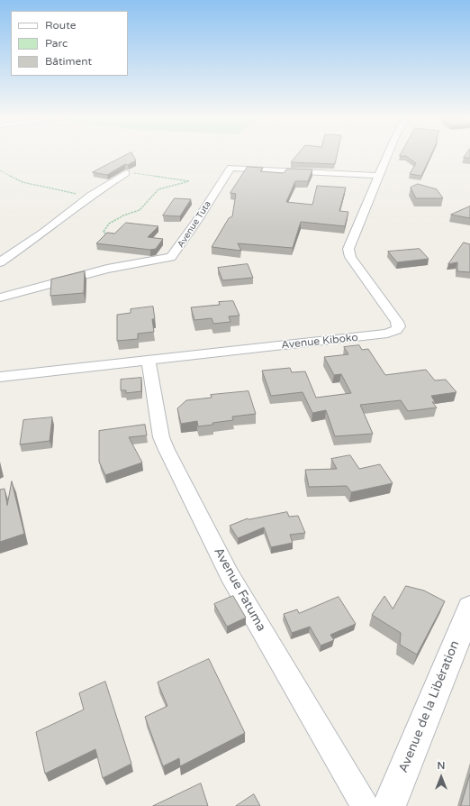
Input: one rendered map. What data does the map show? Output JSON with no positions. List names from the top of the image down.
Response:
{
  "streets": {
    "street": [
      "Avenue Tuta",
      "Avenue Kiboko",
      "Avenue Fatuma",
      "Avenue de la Libération"
    ]
  },
  "crossings": [
    ["Avenue Tuta", "Avenue Kiboko"],
    ["Avenue Kiboko", "Avenue Fatuma"]
  ],
  "legend": ["Route", "Parc", "Bâtiment"],
  "north": "top"
}
